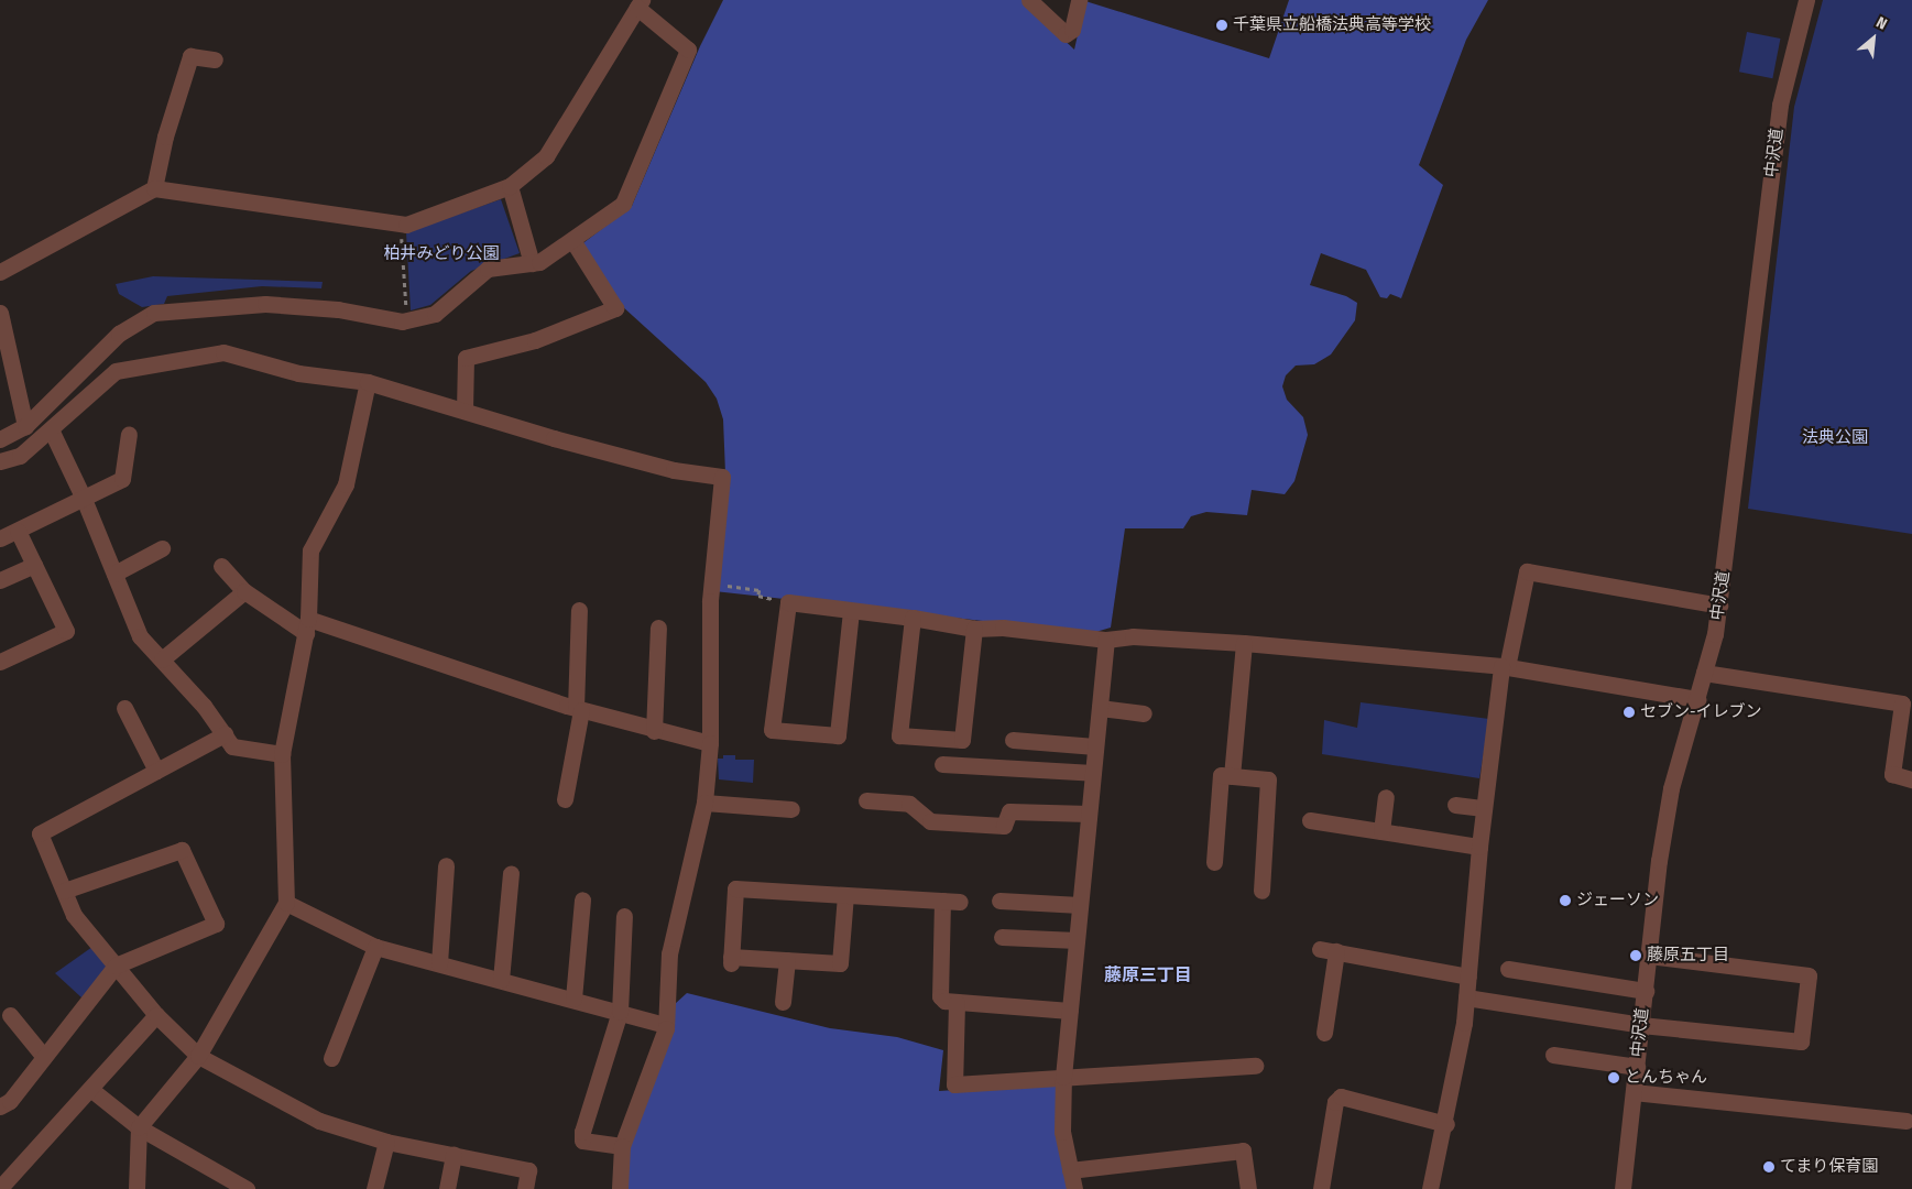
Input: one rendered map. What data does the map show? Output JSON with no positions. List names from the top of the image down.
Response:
{
  "streets": {
    "street": ["中沢道"]
  },
  "districts": ["藤原三丁目"],
  "parks": ["柏井みどり公園", "法典公園"],
  "places": [
    "千葉県立船橋法典高等学校",
    "セブン-イレブン",
    "ジェーソン",
    "藤原五丁目",
    "とんちゃん",
    "てまり保育園"
  ],
  "north": "top right"
}
